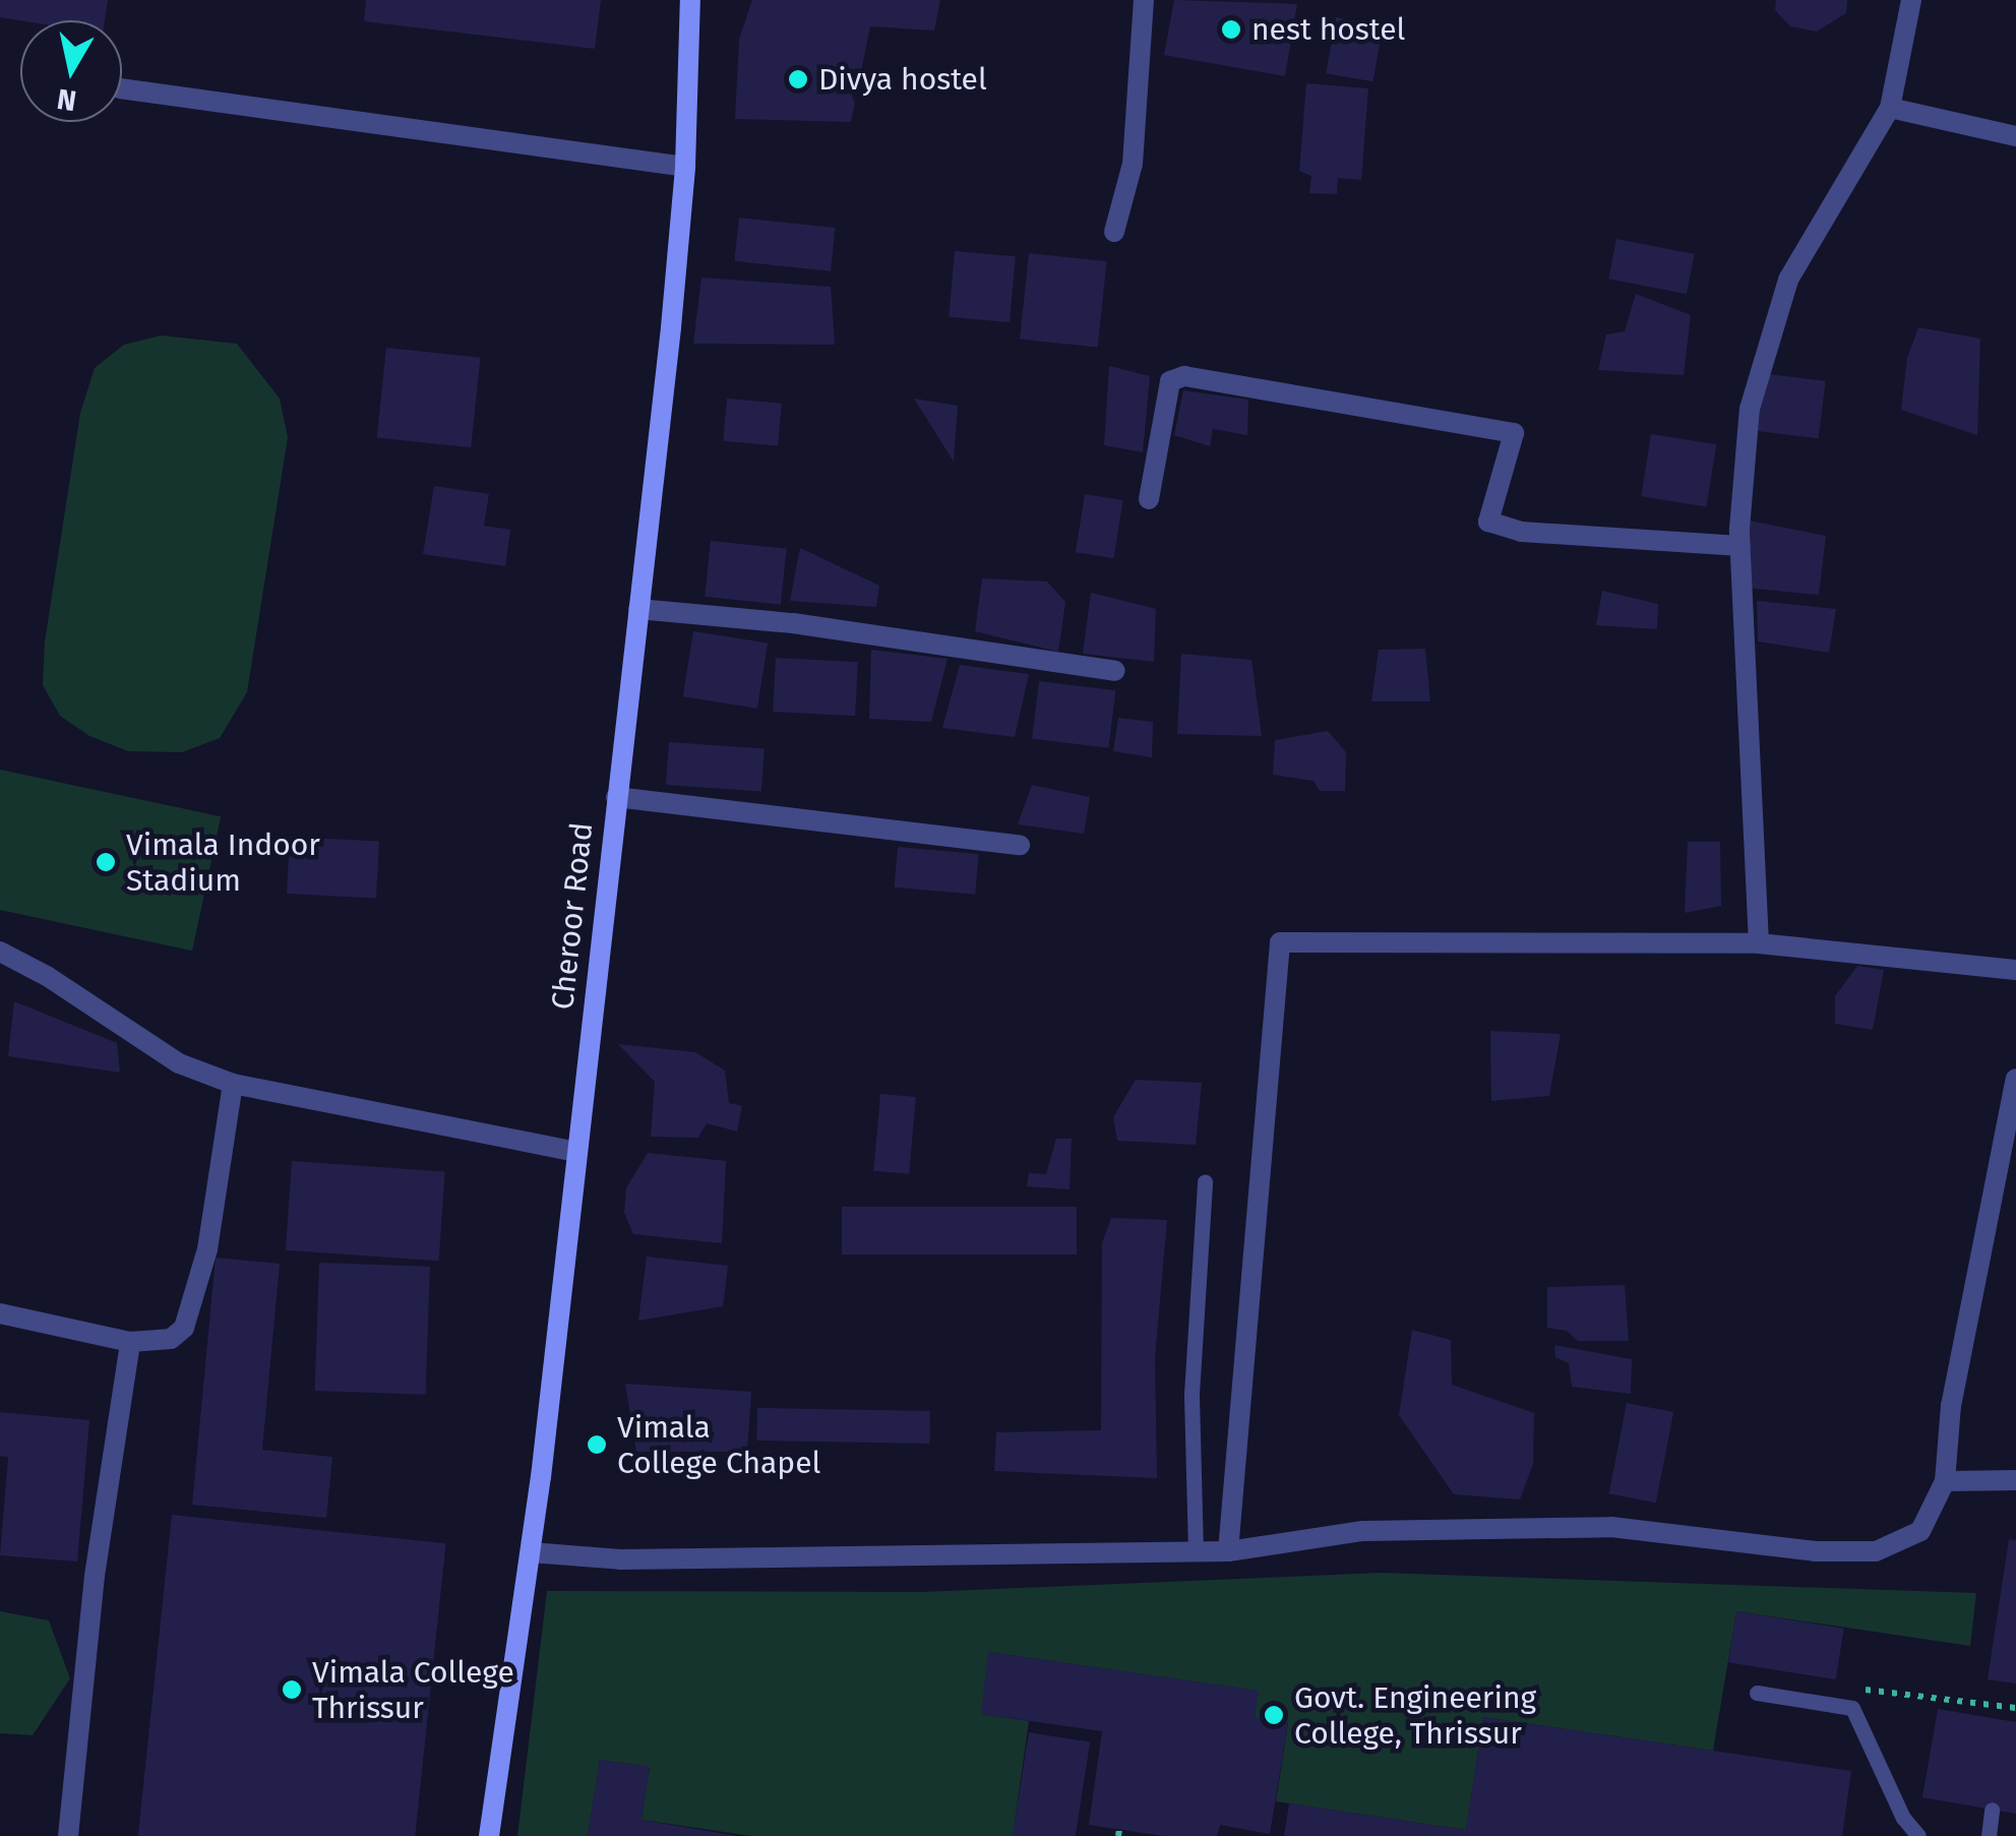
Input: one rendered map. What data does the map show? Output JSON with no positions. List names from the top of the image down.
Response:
{
  "streets": {
    "main road": ["Cheroor Road"]
  },
  "places": [
    "nest hostel",
    "Divya hostel",
    "Vimala Indoor Stadium",
    "Vimala College Chapel",
    "Vimala College Thrissur",
    "Govt. Engineering College, Thrissur"
  ],
  "north": "bottom"
}
